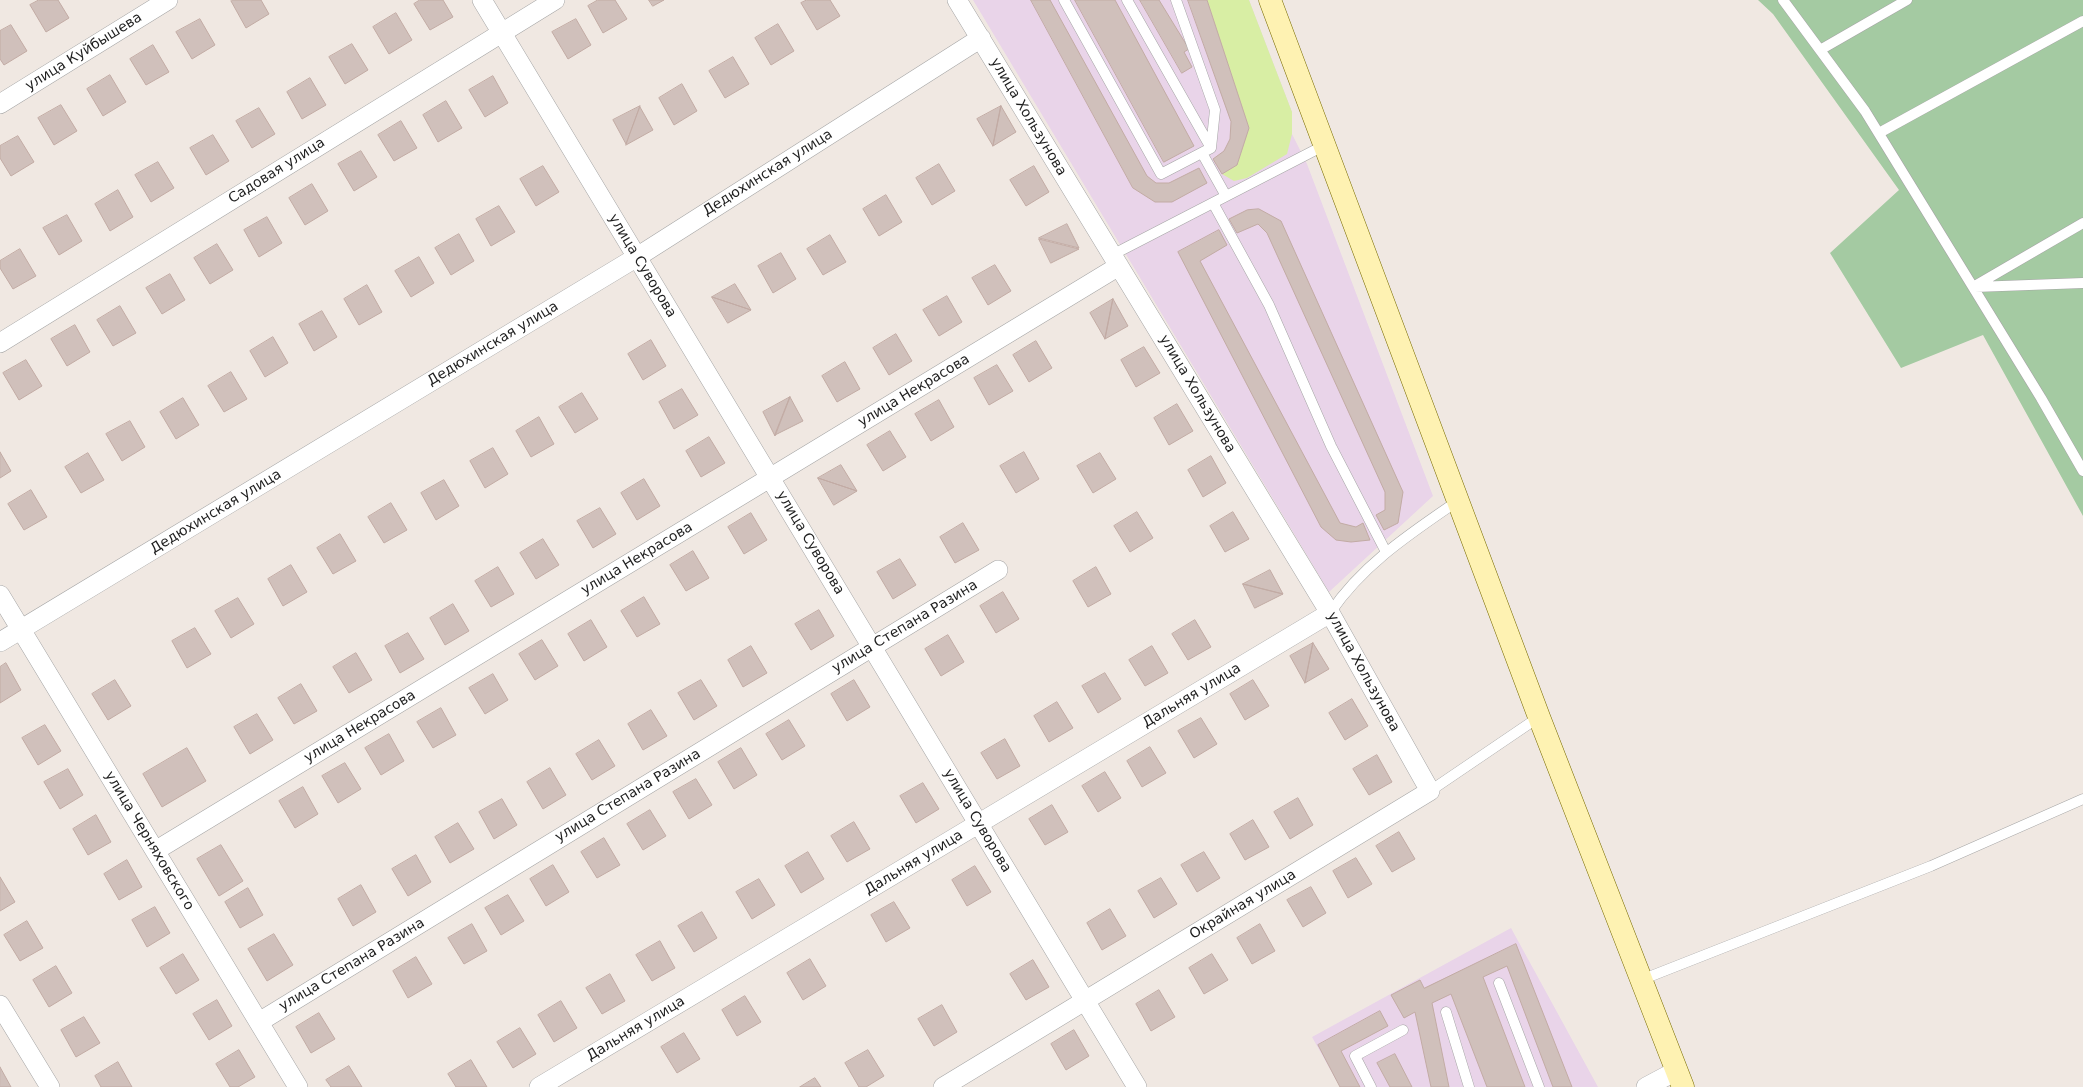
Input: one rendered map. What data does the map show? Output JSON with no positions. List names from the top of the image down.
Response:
{
  "streets": {
    "street": [
      "улица Куйбышева",
      "улица Хользунова",
      "Садовая улица",
      "Дедюхинская улица",
      "улица Суворова",
      "улица Некрасова",
      "улица Степана Разина",
      "Дальняя улица",
      "улица Черняховского",
      "Окрайная улица"
    ]
  },
  "crossings": [
    ["улица Хользунова", "Дедюхинская улица"],
    ["улица Хользунова", "улица Некрасова"],
    ["улица Хользунова", "Дальняя улица"],
    ["улица Хользунова", "Окрайная улица"],
    ["Садовая улица", "улица Суворова"],
    ["Дедюхинская улица", "улица Суворова"],
    ["Дедюхинская улица", "улица Черняховского"],
    ["улица Суворова", "улица Некрасова"],
    ["улица Суворова", "улица Степана Разина"],
    ["улица Суворова", "Дальняя улица"],
    ["улица Суворова", "Окрайная улица"],
    ["улица Некрасова", "улица Черняховского"],
    ["улица Степана Разина", "улица Черняховского"]
  ]
}
